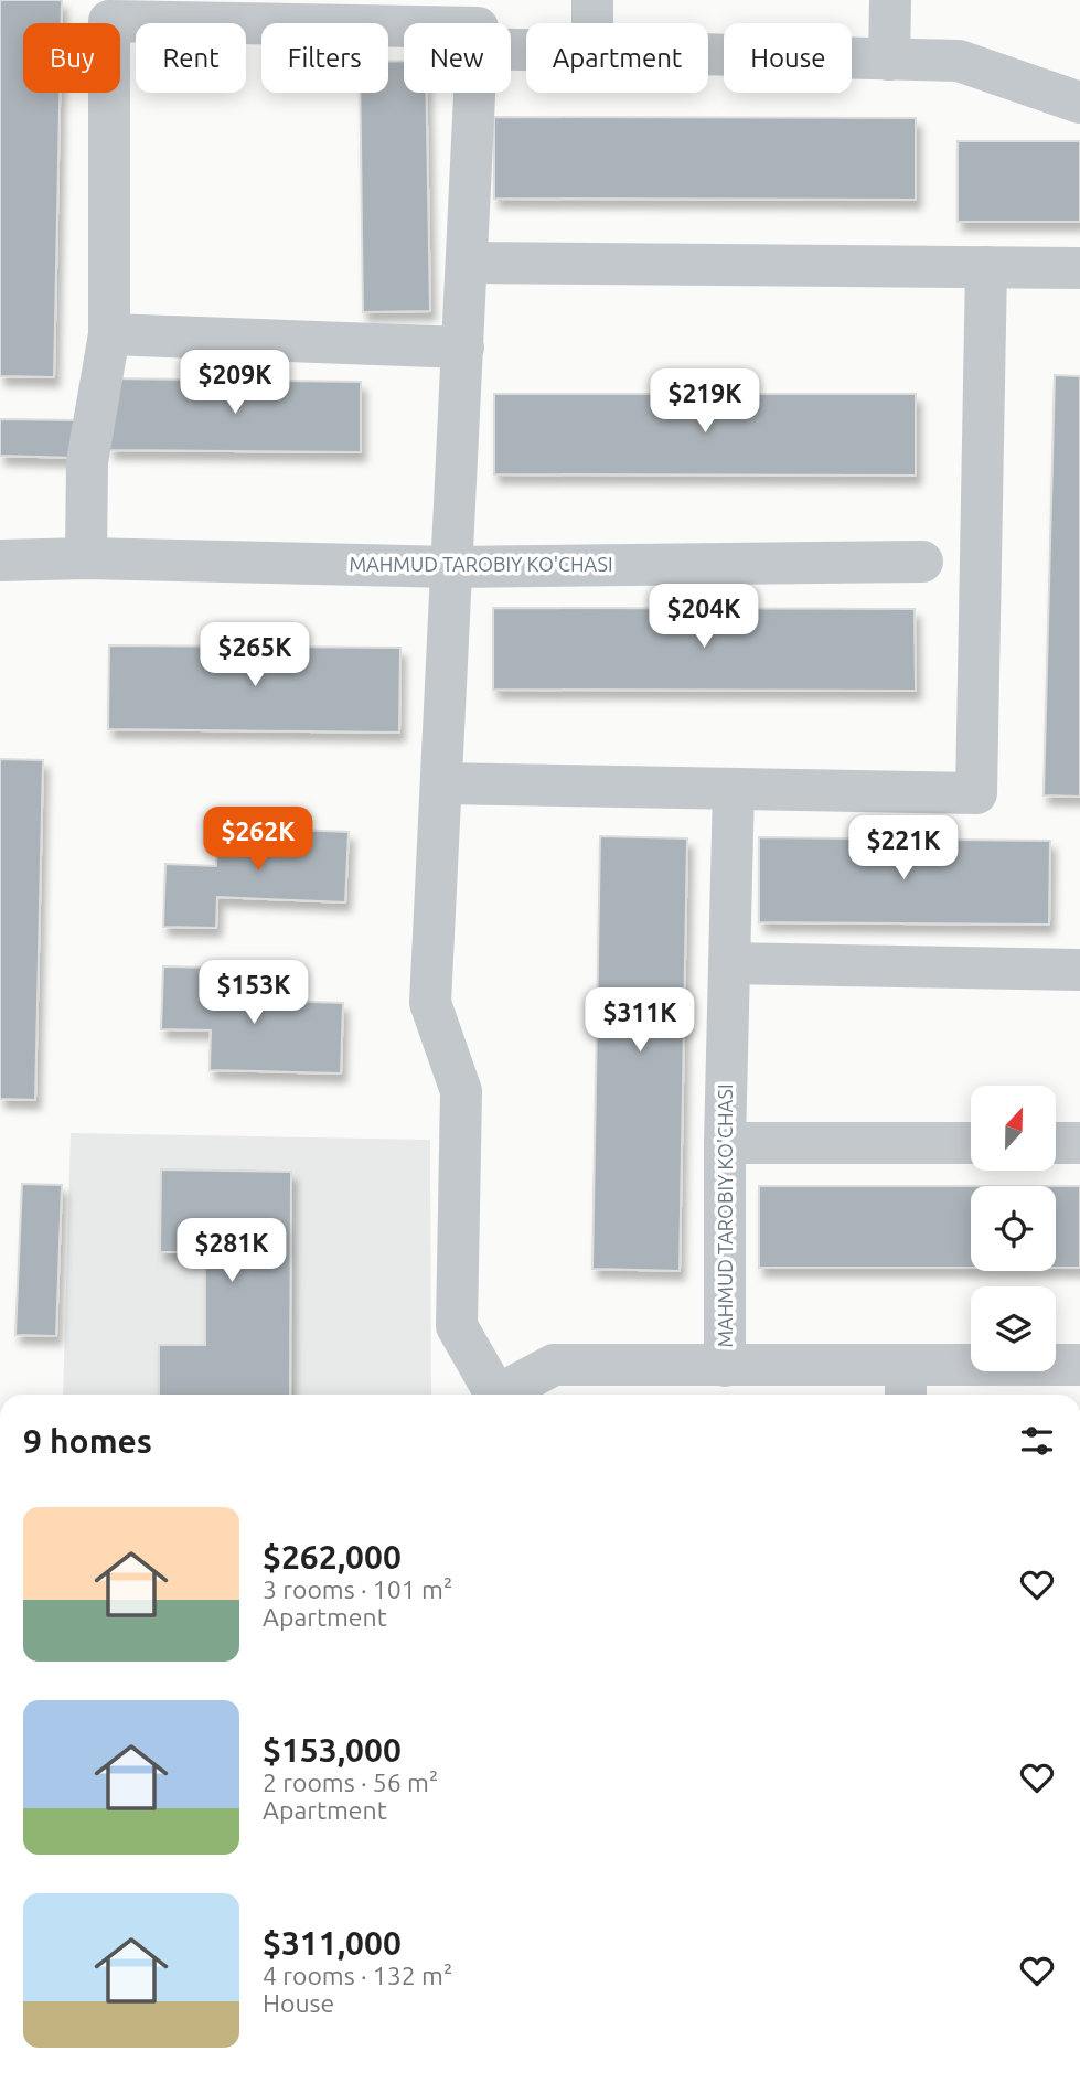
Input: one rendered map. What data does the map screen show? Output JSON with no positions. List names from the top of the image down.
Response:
{
  "streets": {
    "street": ["MAHMUD TAROBIY KO'CHASI"]
  },
  "north": "top",
  "page": {
    "chip": [
      "Buy",
      "Rent",
      "Filters",
      "New",
      "Apartment",
      "House"
    ],
    "price": [
      "$209K",
      "$219K",
      "$204K",
      "$265K",
      "$262K",
      "$221K",
      "$153K",
      "$311K",
      "$281K"
    ],
    "heading": "9 homes",
    "list": [
      {
        "name": "$262,000",
        "note": "3 rooms · 101 m² · Apartment"
      },
      {
        "name": "$153,000",
        "note": "2 rooms · 56 m² · Apartment"
      },
      {
        "name": "$311,000",
        "note": "4 rooms · 132 m² · House"
      }
    ]
  }
}
